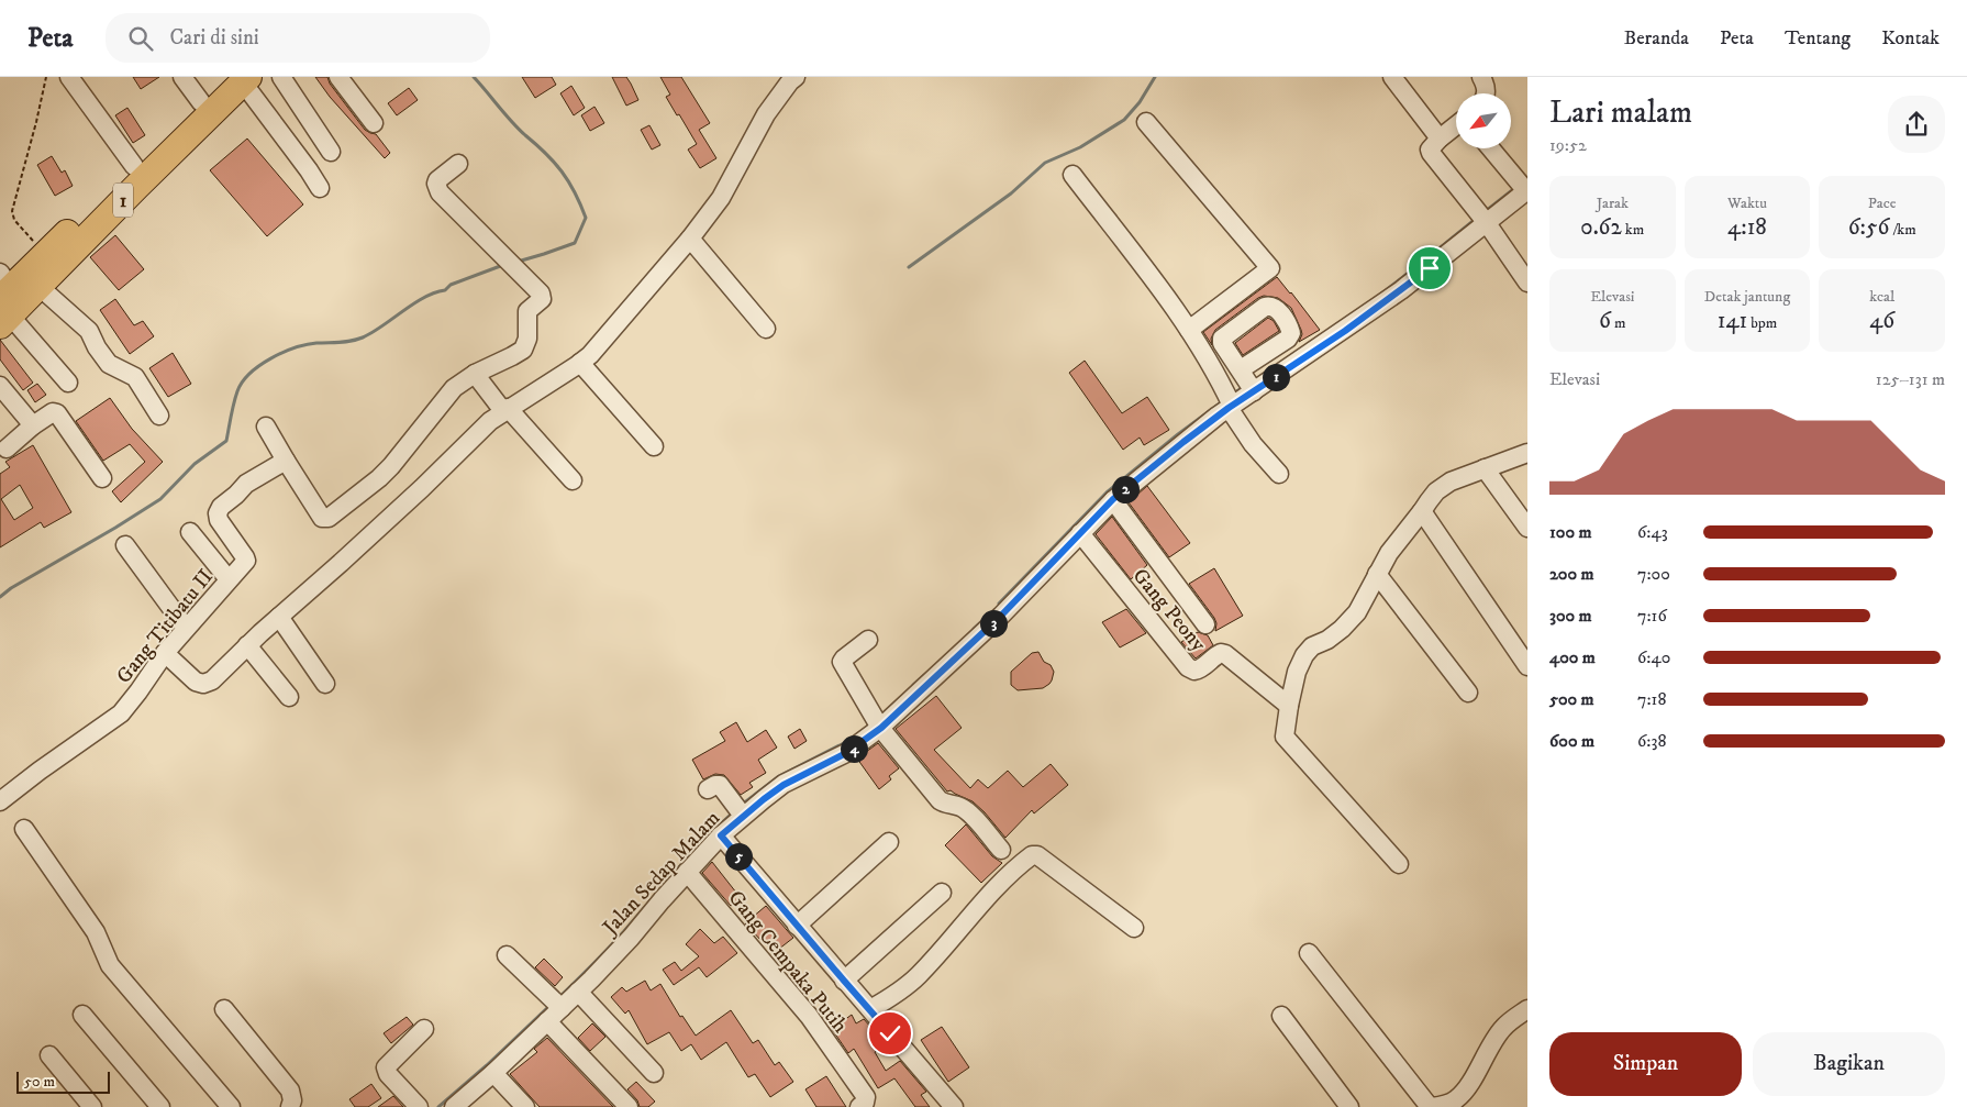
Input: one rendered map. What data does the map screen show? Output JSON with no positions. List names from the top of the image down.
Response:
{
  "streets": {
    "highway": ["1"],
    "street": [
      "Gang Peony",
      "Gang Titibatu II",
      "Jalan Sedap Malam",
      "Gang Cempaka Putih"
    ]
  },
  "crossings": [
    ["Gang Peony", "Jalan Sedap Malam"],
    ["Jalan Sedap Malam", "Gang Cempaka Putih"]
  ],
  "scale_bar": "50 m",
  "north": "bottom left",
  "page": {
    "header": "Peta",
    "search": "Cari di sini",
    "nav": [
      "Beranda",
      "Peta",
      "Tentang",
      "Kontak"
    ],
    "heading": ["Lari malam", "19:52"],
    "stats": [
      ["Jarak", "0.62 km"],
      ["Waktu", "4:18"],
      ["Pace", "6:56 /km"],
      ["Elevasi", "6 m"],
      ["Detak jantung", "141 bpm"],
      ["kcal", "46"]
    ],
    "chart": ["Elevasi", "125–131 m"],
    "pins": [
      "1",
      "2",
      "3",
      "4",
      "5"
    ],
    "list": [
      {
        "name": "100 m",
        "note": "6:43"
      },
      {
        "name": "200 m",
        "note": "7:00"
      },
      {
        "name": "300 m",
        "note": "7:16"
      },
      {
        "name": "400 m",
        "note": "6:40"
      },
      {
        "name": "500 m",
        "note": "7:18"
      },
      {
        "name": "600 m",
        "note": "6:38"
      }
    ],
    "buttons": ["Simpan", "Bagikan"],
    "scale": "50 m"
  }
}
